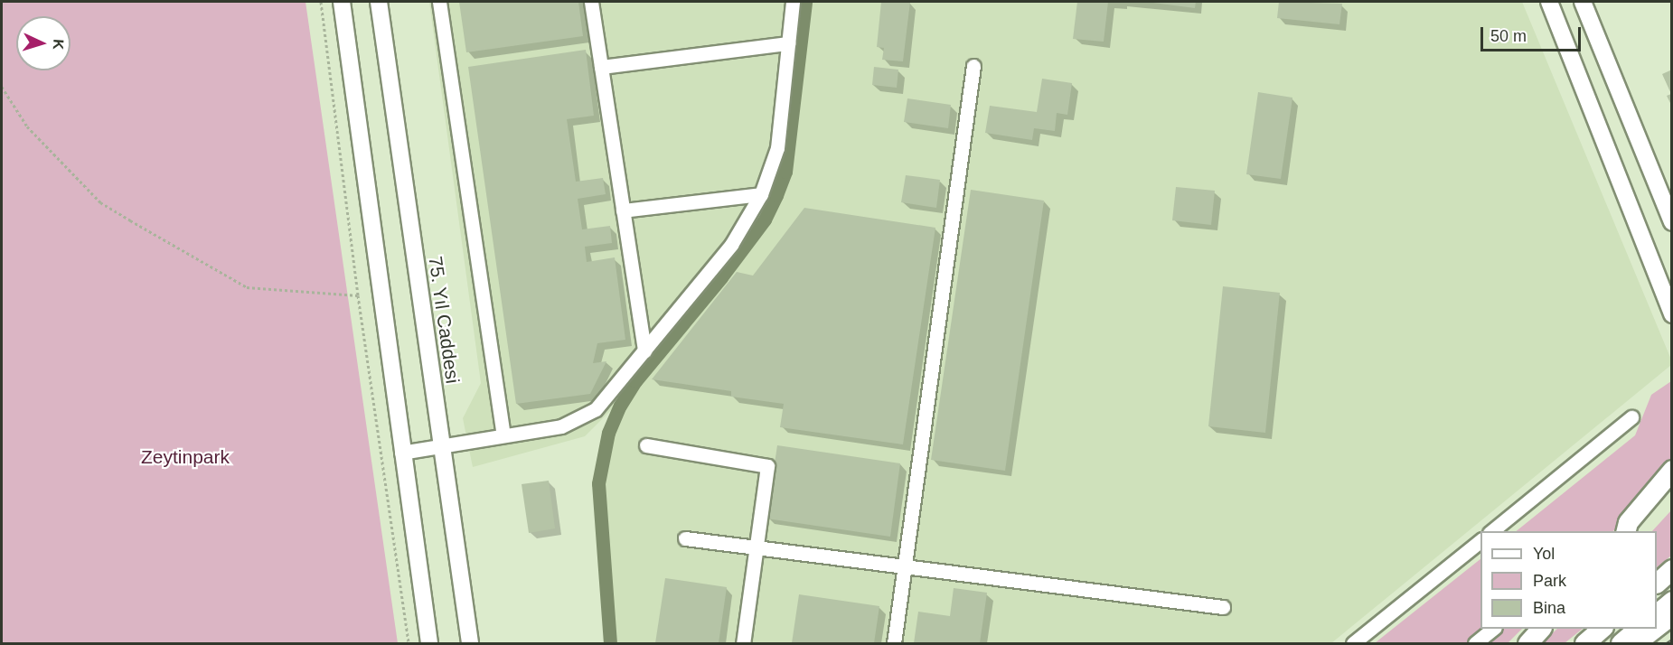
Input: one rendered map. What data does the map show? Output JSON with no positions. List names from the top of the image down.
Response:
{
  "streets": {
    "main road": ["75. Yıl Caddesi"]
  },
  "parks": ["Zeytinpark"],
  "legend": ["Yol", "Park", "Bina"],
  "scale_bar": "50 m",
  "north": "right"
}
